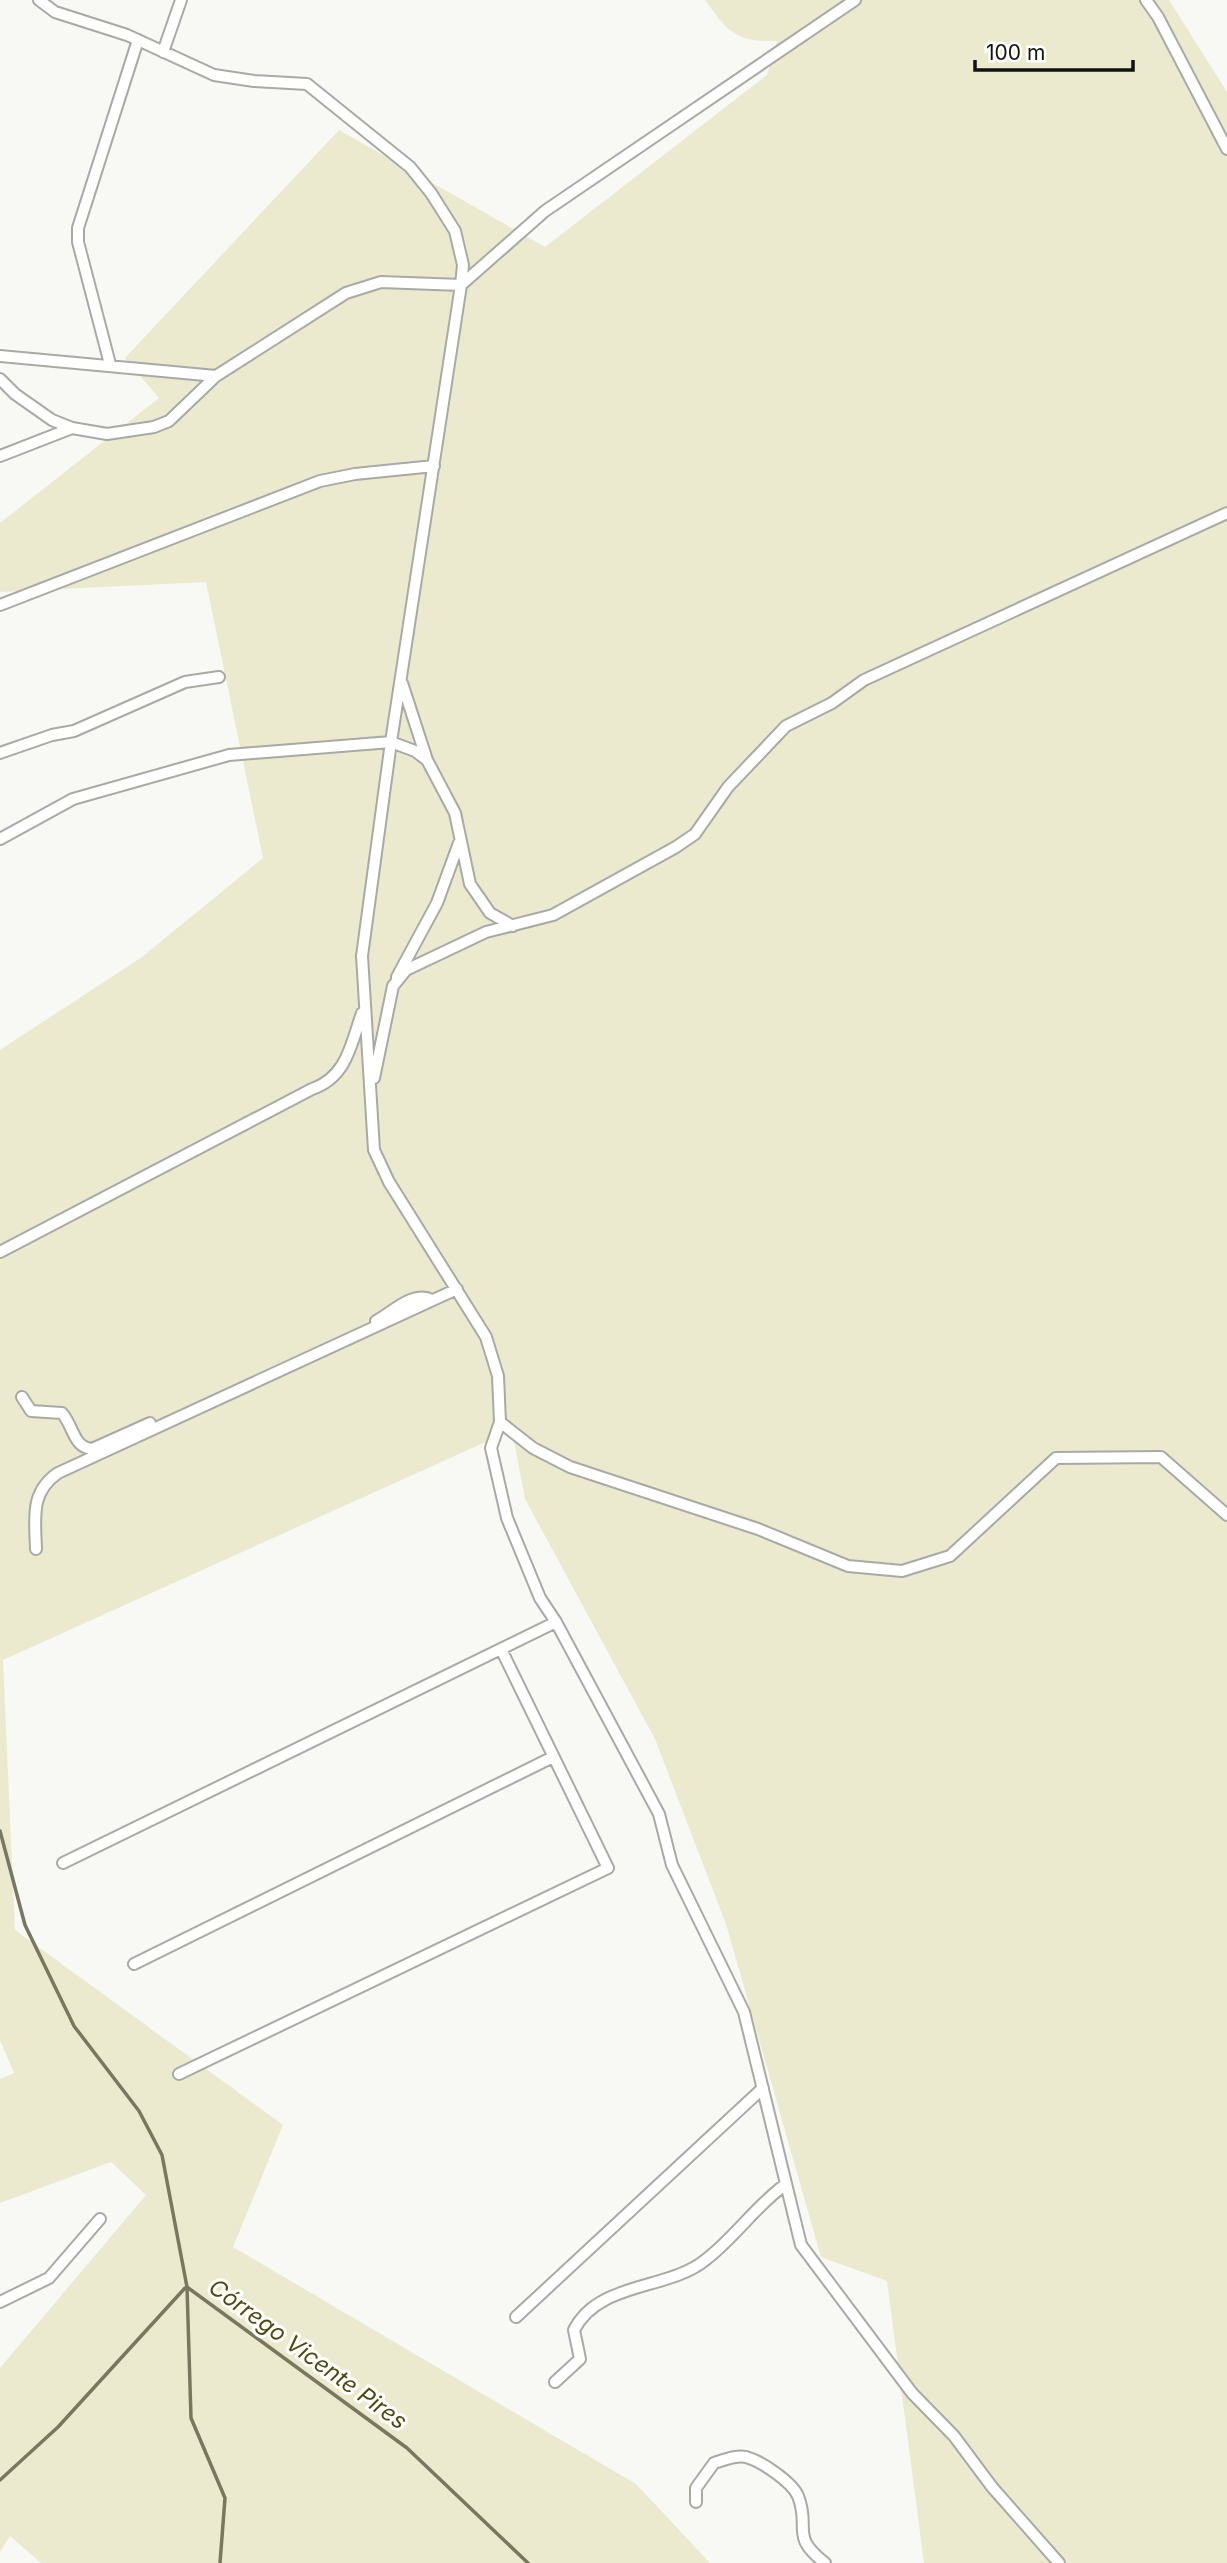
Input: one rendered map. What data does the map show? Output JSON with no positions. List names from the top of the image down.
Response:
{
  "water": ["Córrego Vicente Pires"],
  "scale_bar": "100 m"
}
